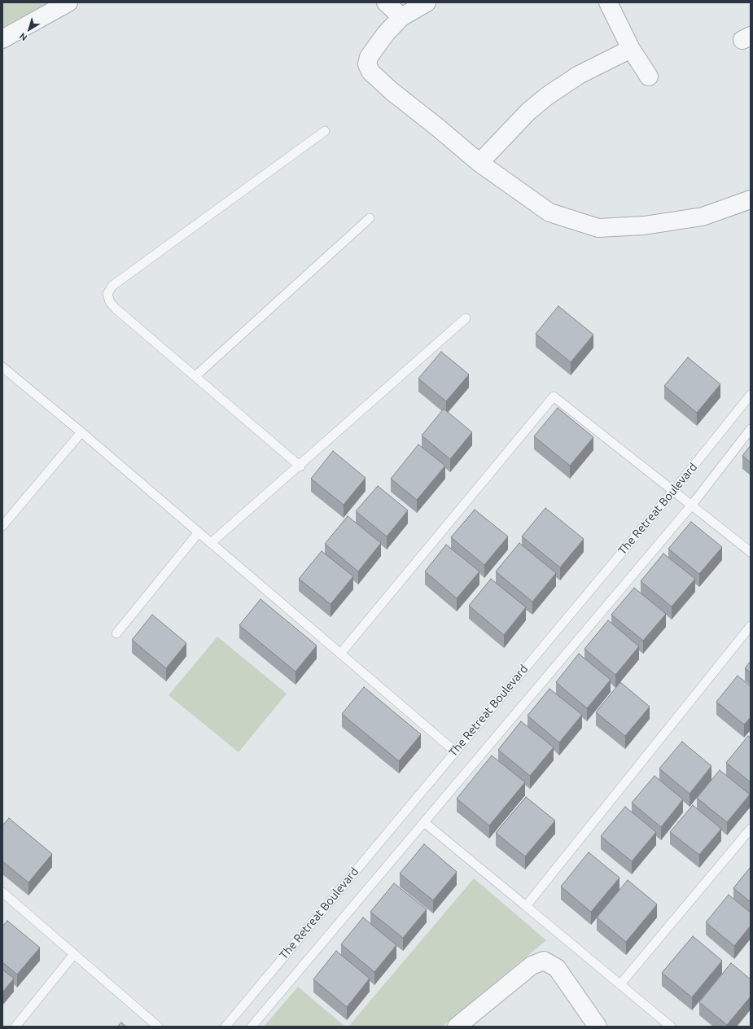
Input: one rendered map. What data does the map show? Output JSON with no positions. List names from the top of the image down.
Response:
{
  "streets": {
    "lane": ["The Retreat Boulevard"]
  },
  "north": "bottom left"
}
